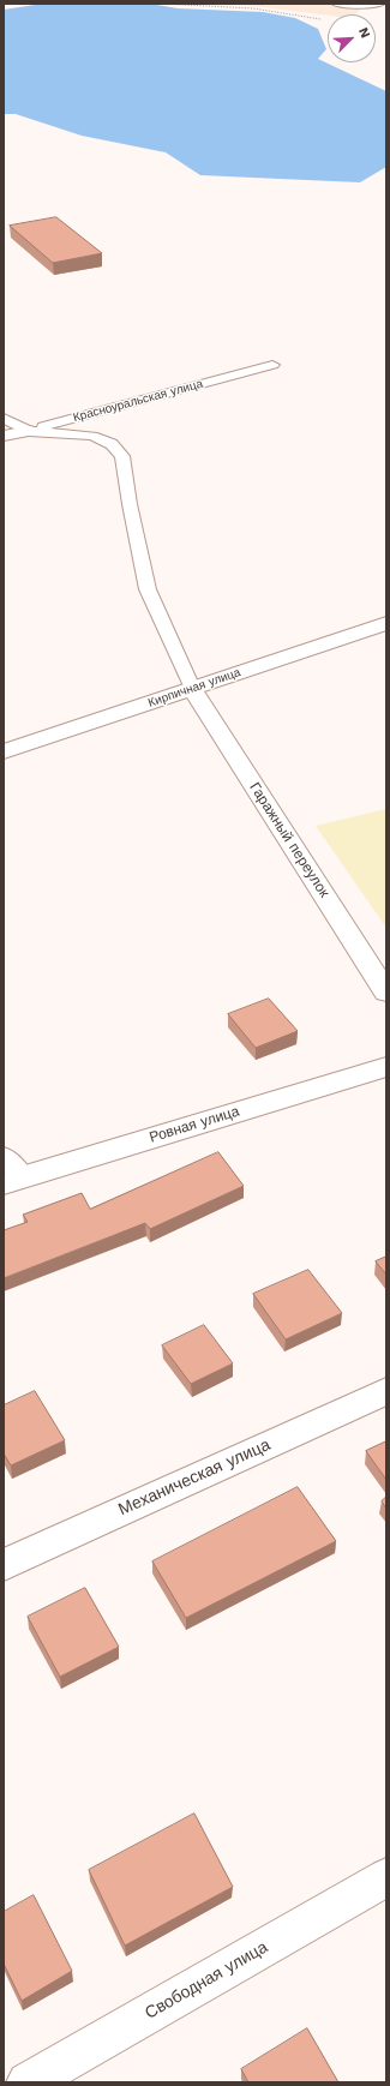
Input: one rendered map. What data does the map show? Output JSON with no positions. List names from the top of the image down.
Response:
{
  "streets": {
    "street": [
      "Красноуральская улица",
      "Кирпичная улица",
      "Гаражный переулок",
      "Ровная улица",
      "Механическая улица",
      "Свободная улица"
    ]
  },
  "crossings": [
    ["Кирпичная улица", "Гаражный переулок"]
  ],
  "north": "top right"
}
